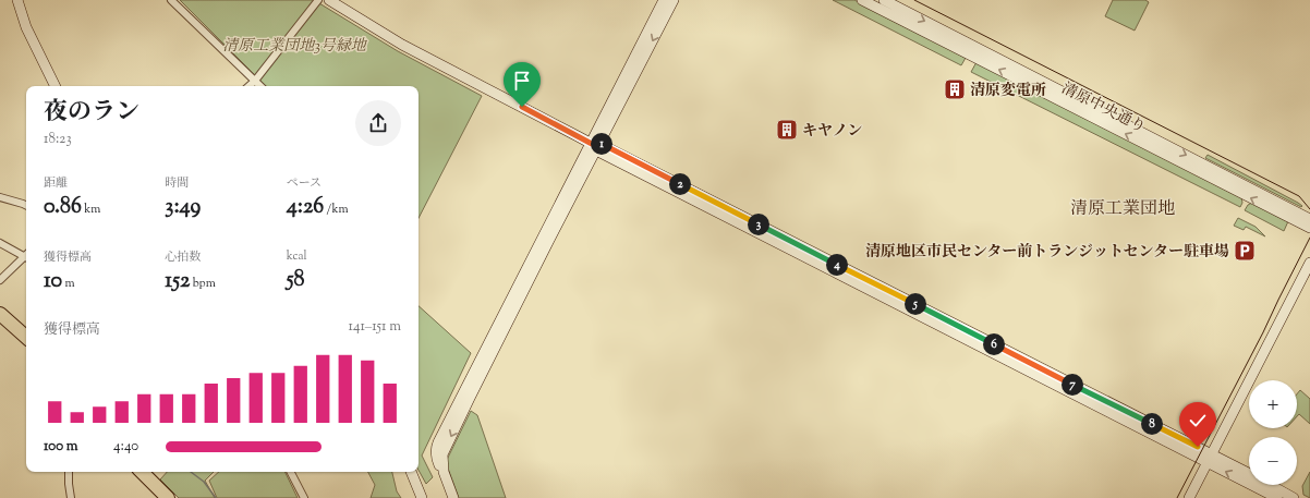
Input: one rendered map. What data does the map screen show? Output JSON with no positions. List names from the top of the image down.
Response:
{
  "streets": {
    "street": ["清原中央通り"]
  },
  "districts": ["清原工業団地"],
  "parks": ["清原工業団地3号緑地"],
  "places": {
    "building": ["清原変電所", "キヤノン"],
    "parking": ["清原地区市民センター前トランジットセンター駐車場"]
  },
  "page": {
    "heading": ["夜のラン", "18:23"],
    "pins": [
      "1",
      "2",
      "3",
      "4",
      "5",
      "6",
      "7",
      "8"
    ],
    "stats": [
      ["距離", "0.86 km"],
      ["時間", "3:49"],
      ["ペース", "4:26 /km"],
      ["獲得標高", "10 m"],
      ["心拍数", "152 bpm"],
      ["kcal", "58"]
    ],
    "chart": ["獲得標高", "141–151 m"],
    "map_buttons": ["+", "−"],
    "list": [
      {
        "name": "100 m",
        "note": "4:40"
      }
    ]
  }
}
